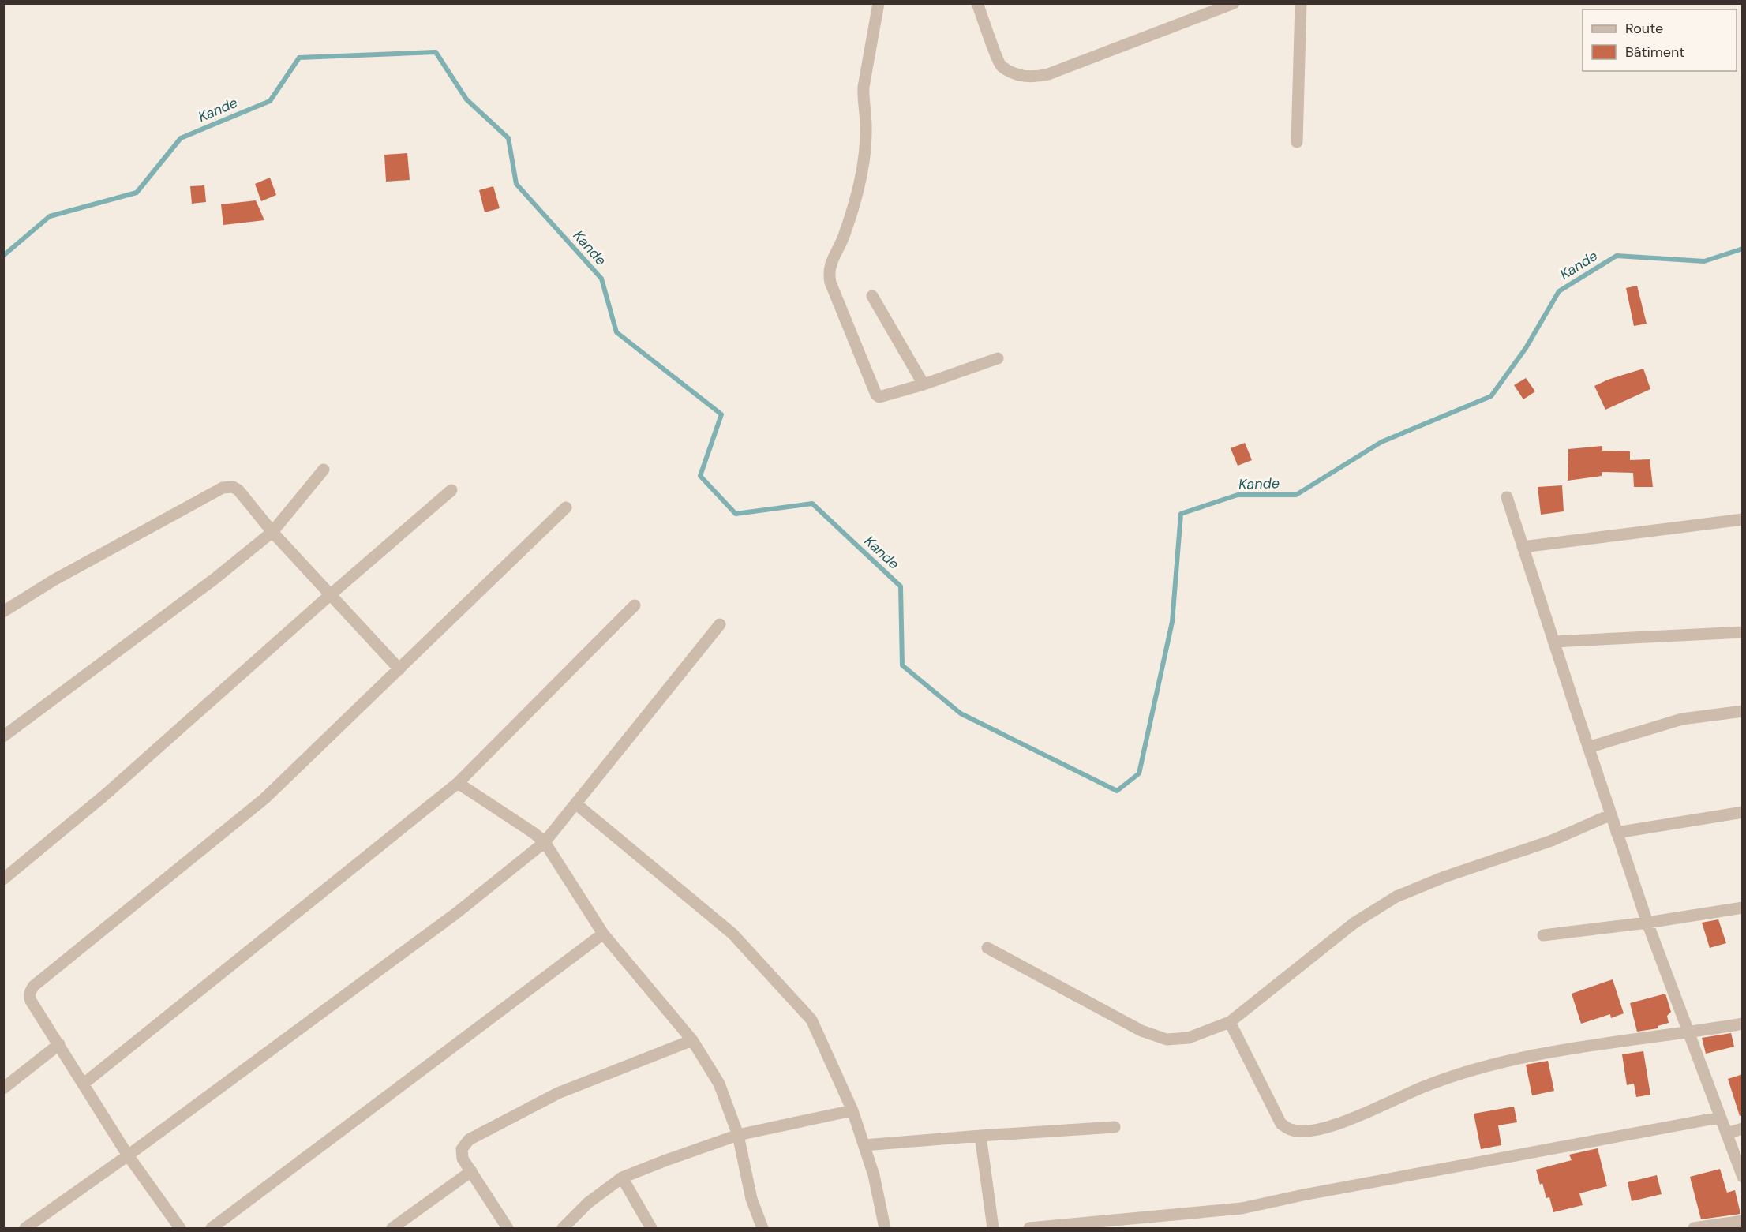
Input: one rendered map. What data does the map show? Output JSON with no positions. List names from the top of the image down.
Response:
{
  "water": ["Kande"],
  "legend": ["Route", "Bâtiment"]
}
